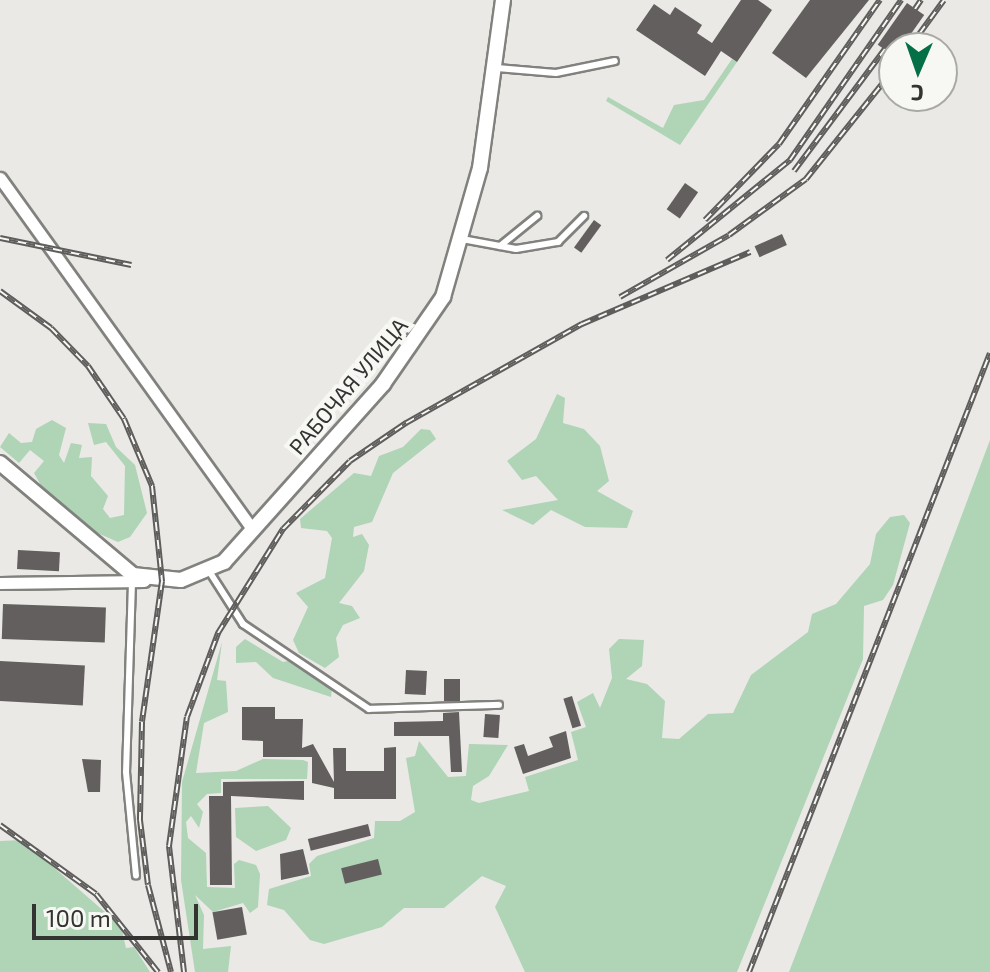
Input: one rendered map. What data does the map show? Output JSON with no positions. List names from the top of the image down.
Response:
{
  "streets": {
    "street": ["РАБОЧАЯ УЛИЦА"]
  },
  "scale_bar": "100 m",
  "north": "bottom"
}
